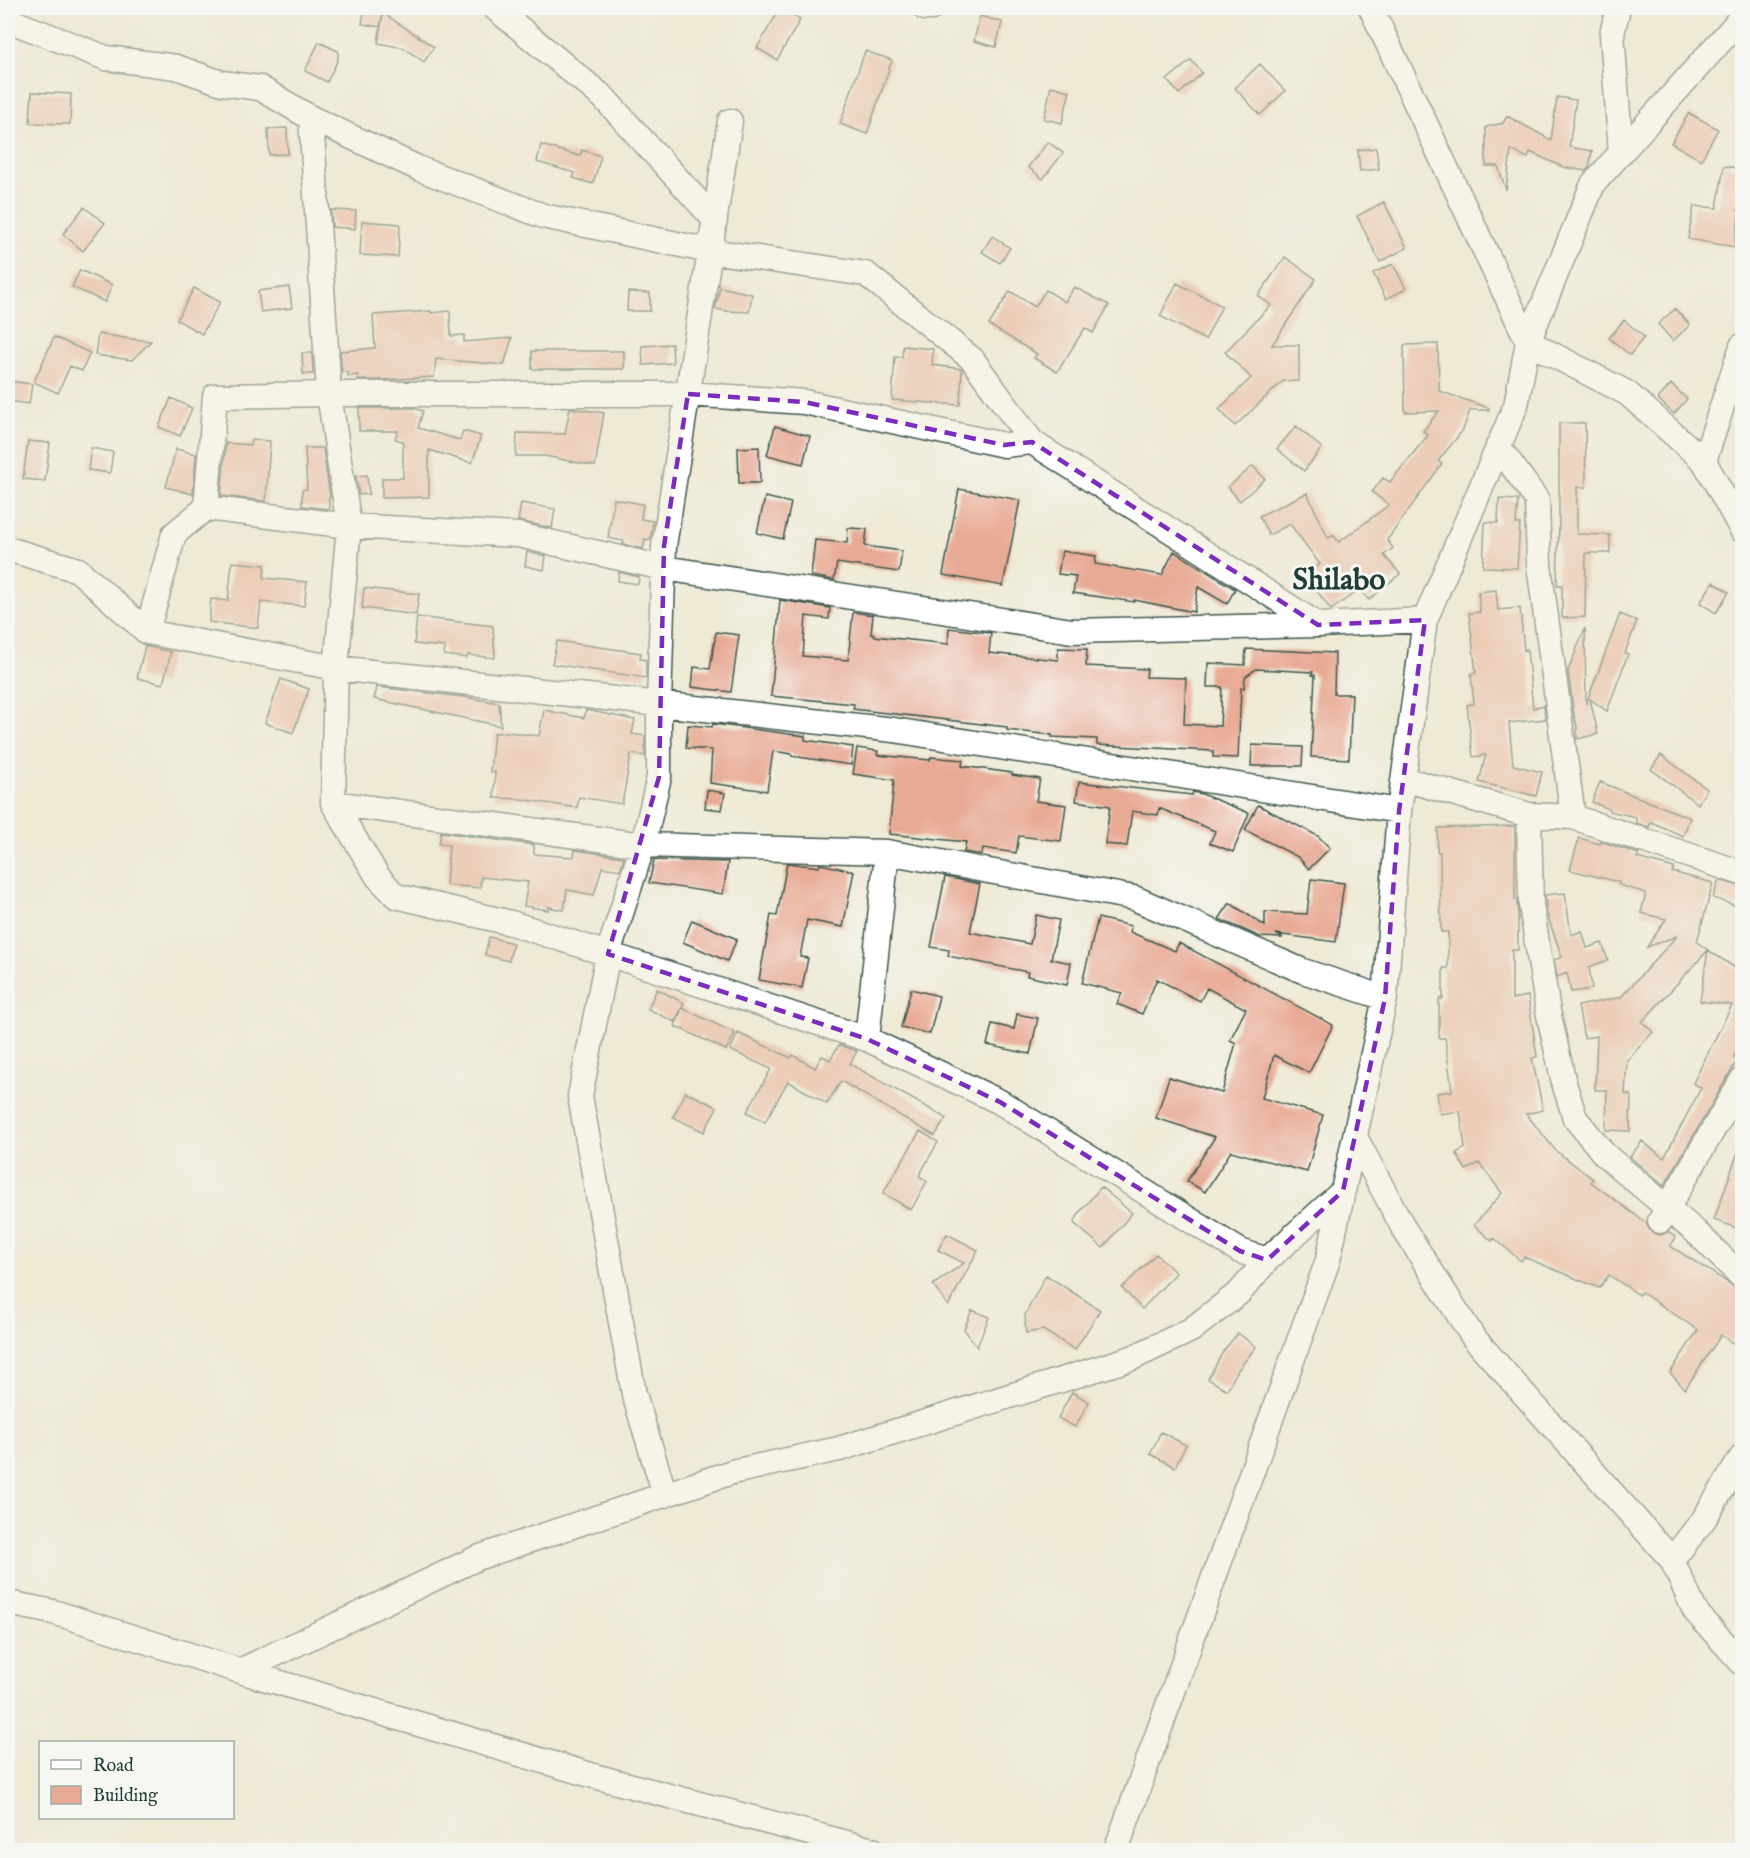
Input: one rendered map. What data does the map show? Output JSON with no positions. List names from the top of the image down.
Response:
{
  "districts": ["Shilabo"],
  "legend": ["Road", "Building"]
}
